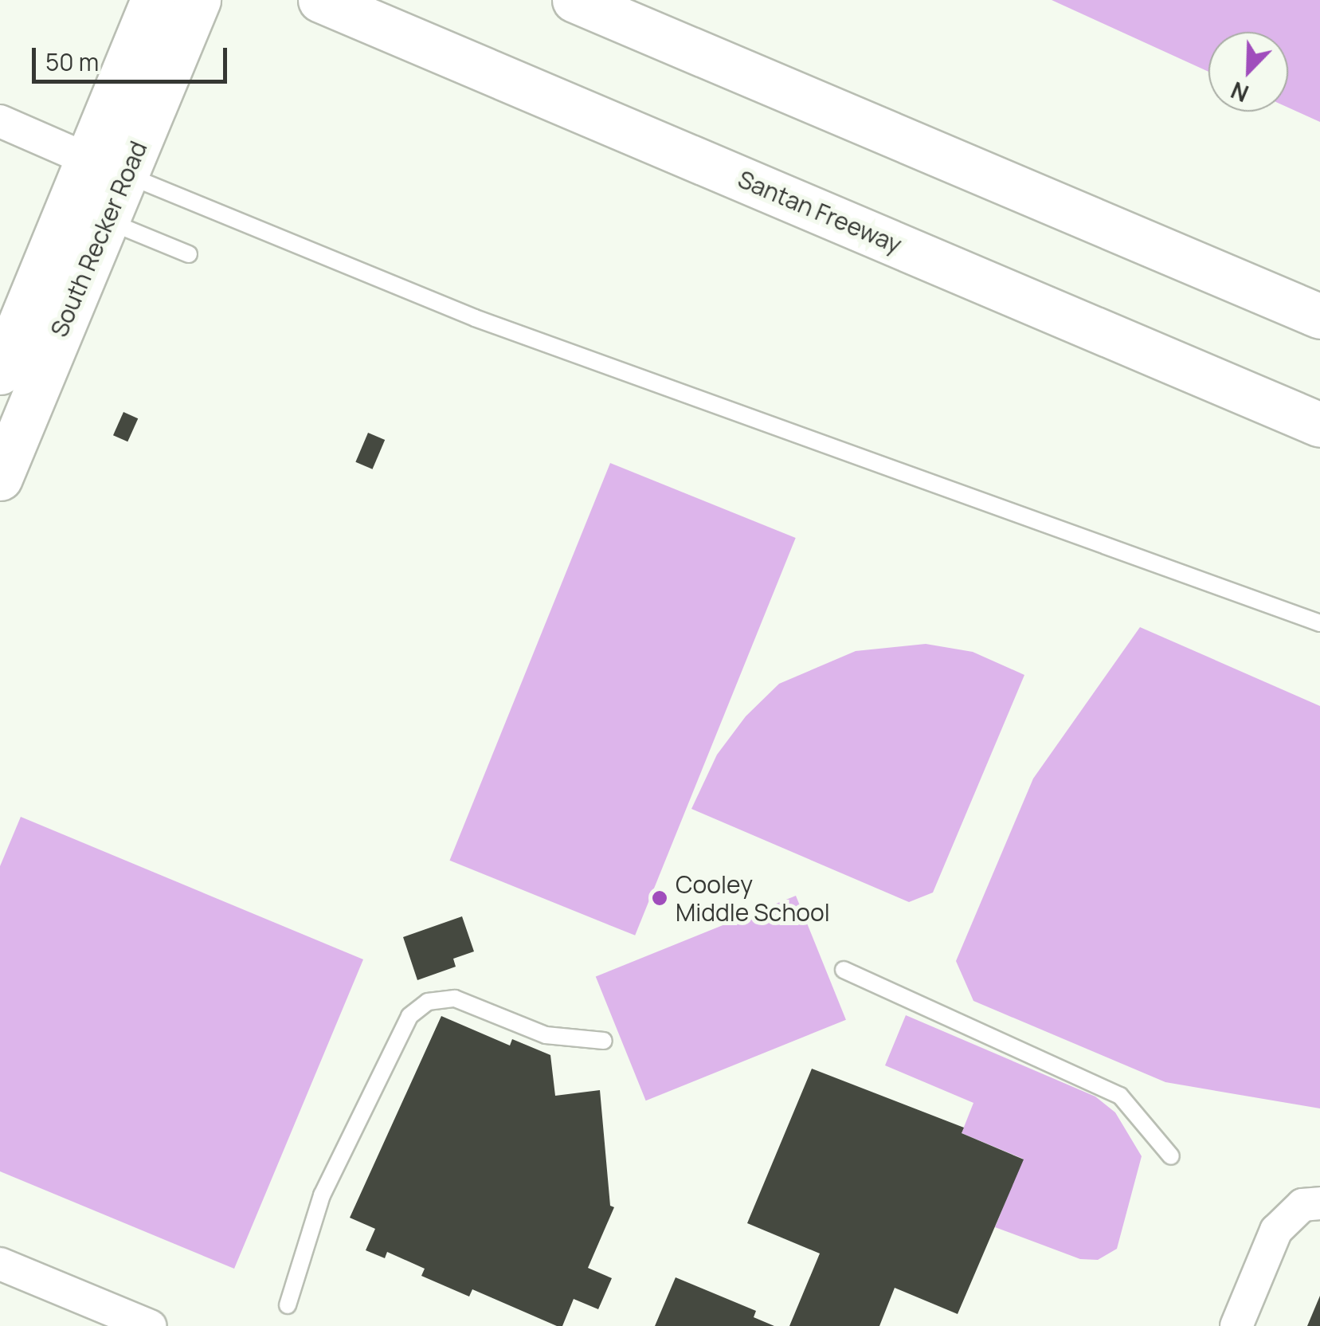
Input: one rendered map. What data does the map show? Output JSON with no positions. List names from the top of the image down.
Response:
{
  "streets": {
    "main road": ["Santan Freeway", "South Recker Road"]
  },
  "places": ["Cooley Middle School"],
  "scale_bar": "50 m",
  "north": "bottom left"
}
